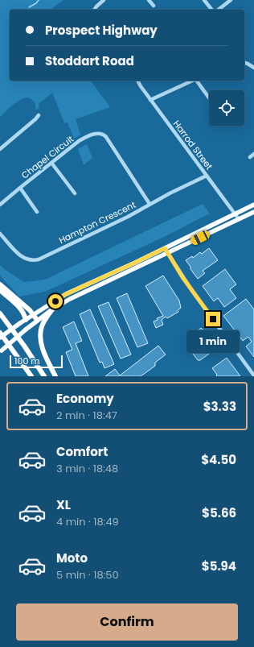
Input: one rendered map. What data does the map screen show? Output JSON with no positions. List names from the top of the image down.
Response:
{
  "streets": {
    "street": ["Harrod Street", "Chapel Circuit", "Hampton Crescent"]
  },
  "crossings": [
    ["Harrod Street", "Hampton Crescent"],
    ["Chapel Circuit", "Hampton Crescent"]
  ],
  "scale_bar": "100 m",
  "page": {
    "banner": ["Prospect Highway", "Stoddart Road"],
    "bubble": "1 min",
    "scale": "100 m",
    "list": [
      {
        "name": "Economy",
        "note": "2 min · 18:47",
        "value": "$3.33"
      },
      {
        "name": "Comfort",
        "note": "3 min · 18:48",
        "value": "$4.50"
      },
      {
        "name": "XL",
        "note": "4 min · 18:49",
        "value": "$5.66"
      },
      {
        "name": "Moto",
        "note": "5 min · 18:50",
        "value": "$5.94"
      }
    ],
    "buttons": "Confirm"
  }
}
